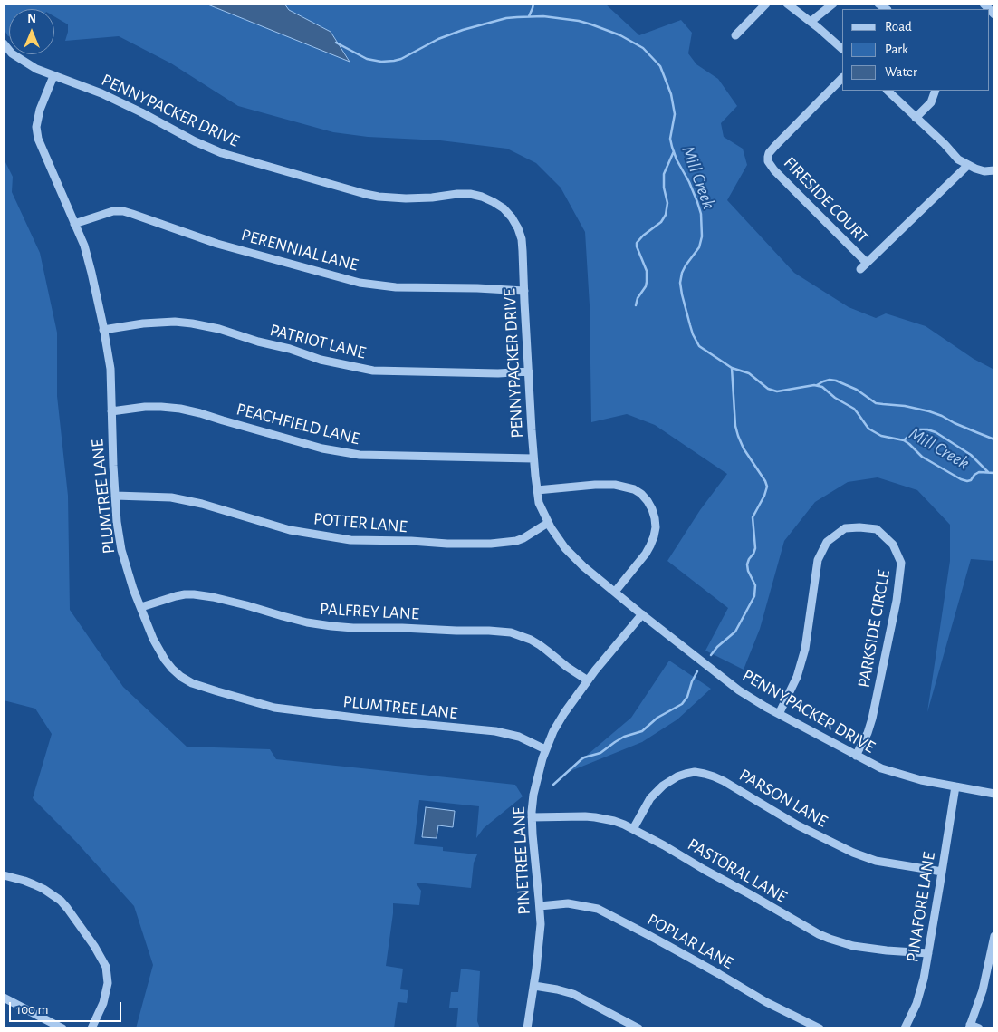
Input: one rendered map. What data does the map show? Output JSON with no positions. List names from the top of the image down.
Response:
{
  "streets": {
    "street": [
      "PENNYPACKER DRIVE",
      "FIRESIDE COURT",
      "PERENNIAL LANE",
      "PATRIOT LANE",
      "PEACHFIELD LANE",
      "PLUMTREE LANE",
      "POTTER LANE",
      "PALFREY LANE",
      "PARKSIDE CIRCLE",
      "PARSON LANE",
      "PINETREE LANE",
      "PASTORAL LANE",
      "PINAFORE LANE",
      "POPLAR LANE"
    ]
  },
  "crossings": [
    ["PENNYPACKER DRIVE", "PERENNIAL LANE"],
    ["PENNYPACKER DRIVE", "PATRIOT LANE"],
    ["PENNYPACKER DRIVE", "PEACHFIELD LANE"],
    ["PENNYPACKER DRIVE", "PLUMTREE LANE"],
    ["PENNYPACKER DRIVE", "POTTER LANE"],
    ["PENNYPACKER DRIVE", "PARKSIDE CIRCLE"],
    ["PENNYPACKER DRIVE", "PINETREE LANE"],
    ["PENNYPACKER DRIVE", "PINAFORE LANE"],
    ["PERENNIAL LANE", "PLUMTREE LANE"],
    ["PATRIOT LANE", "PLUMTREE LANE"],
    ["PEACHFIELD LANE", "PLUMTREE LANE"],
    ["PLUMTREE LANE", "POTTER LANE"],
    ["PLUMTREE LANE", "PALFREY LANE"],
    ["PLUMTREE LANE", "PINETREE LANE"],
    ["PALFREY LANE", "PINETREE LANE"],
    ["PARSON LANE", "PASTORAL LANE"],
    ["PARSON LANE", "PINAFORE LANE"],
    ["PINETREE LANE", "PASTORAL LANE"],
    ["PINETREE LANE", "POPLAR LANE"],
    ["PASTORAL LANE", "PINAFORE LANE"]
  ],
  "water": ["Mill Creek"],
  "legend": ["Road", "Park", "Water"],
  "scale_bar": "100 m",
  "north": "top"
}
